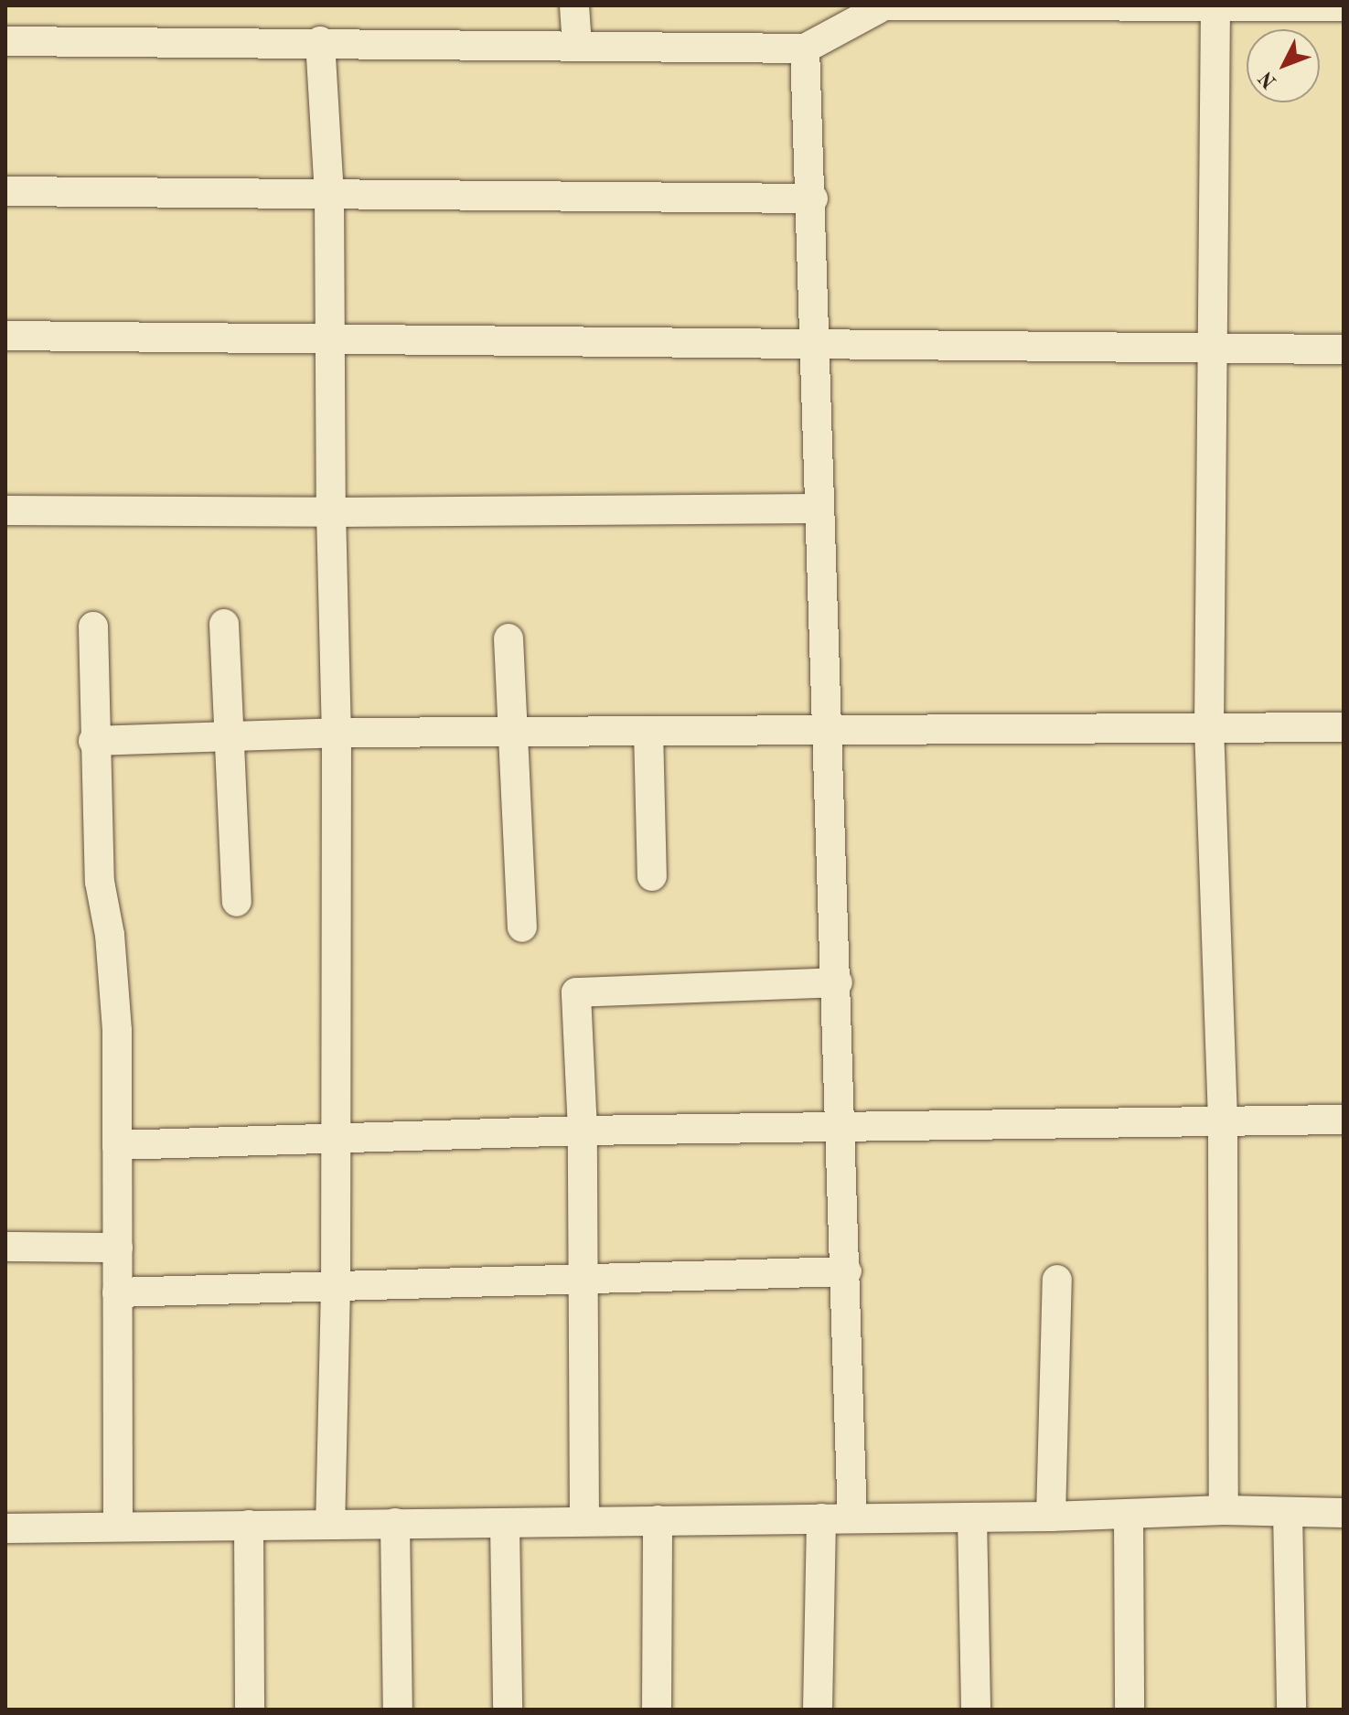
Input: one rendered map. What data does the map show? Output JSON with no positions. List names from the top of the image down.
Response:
{
  "north": "bottom left"
}
